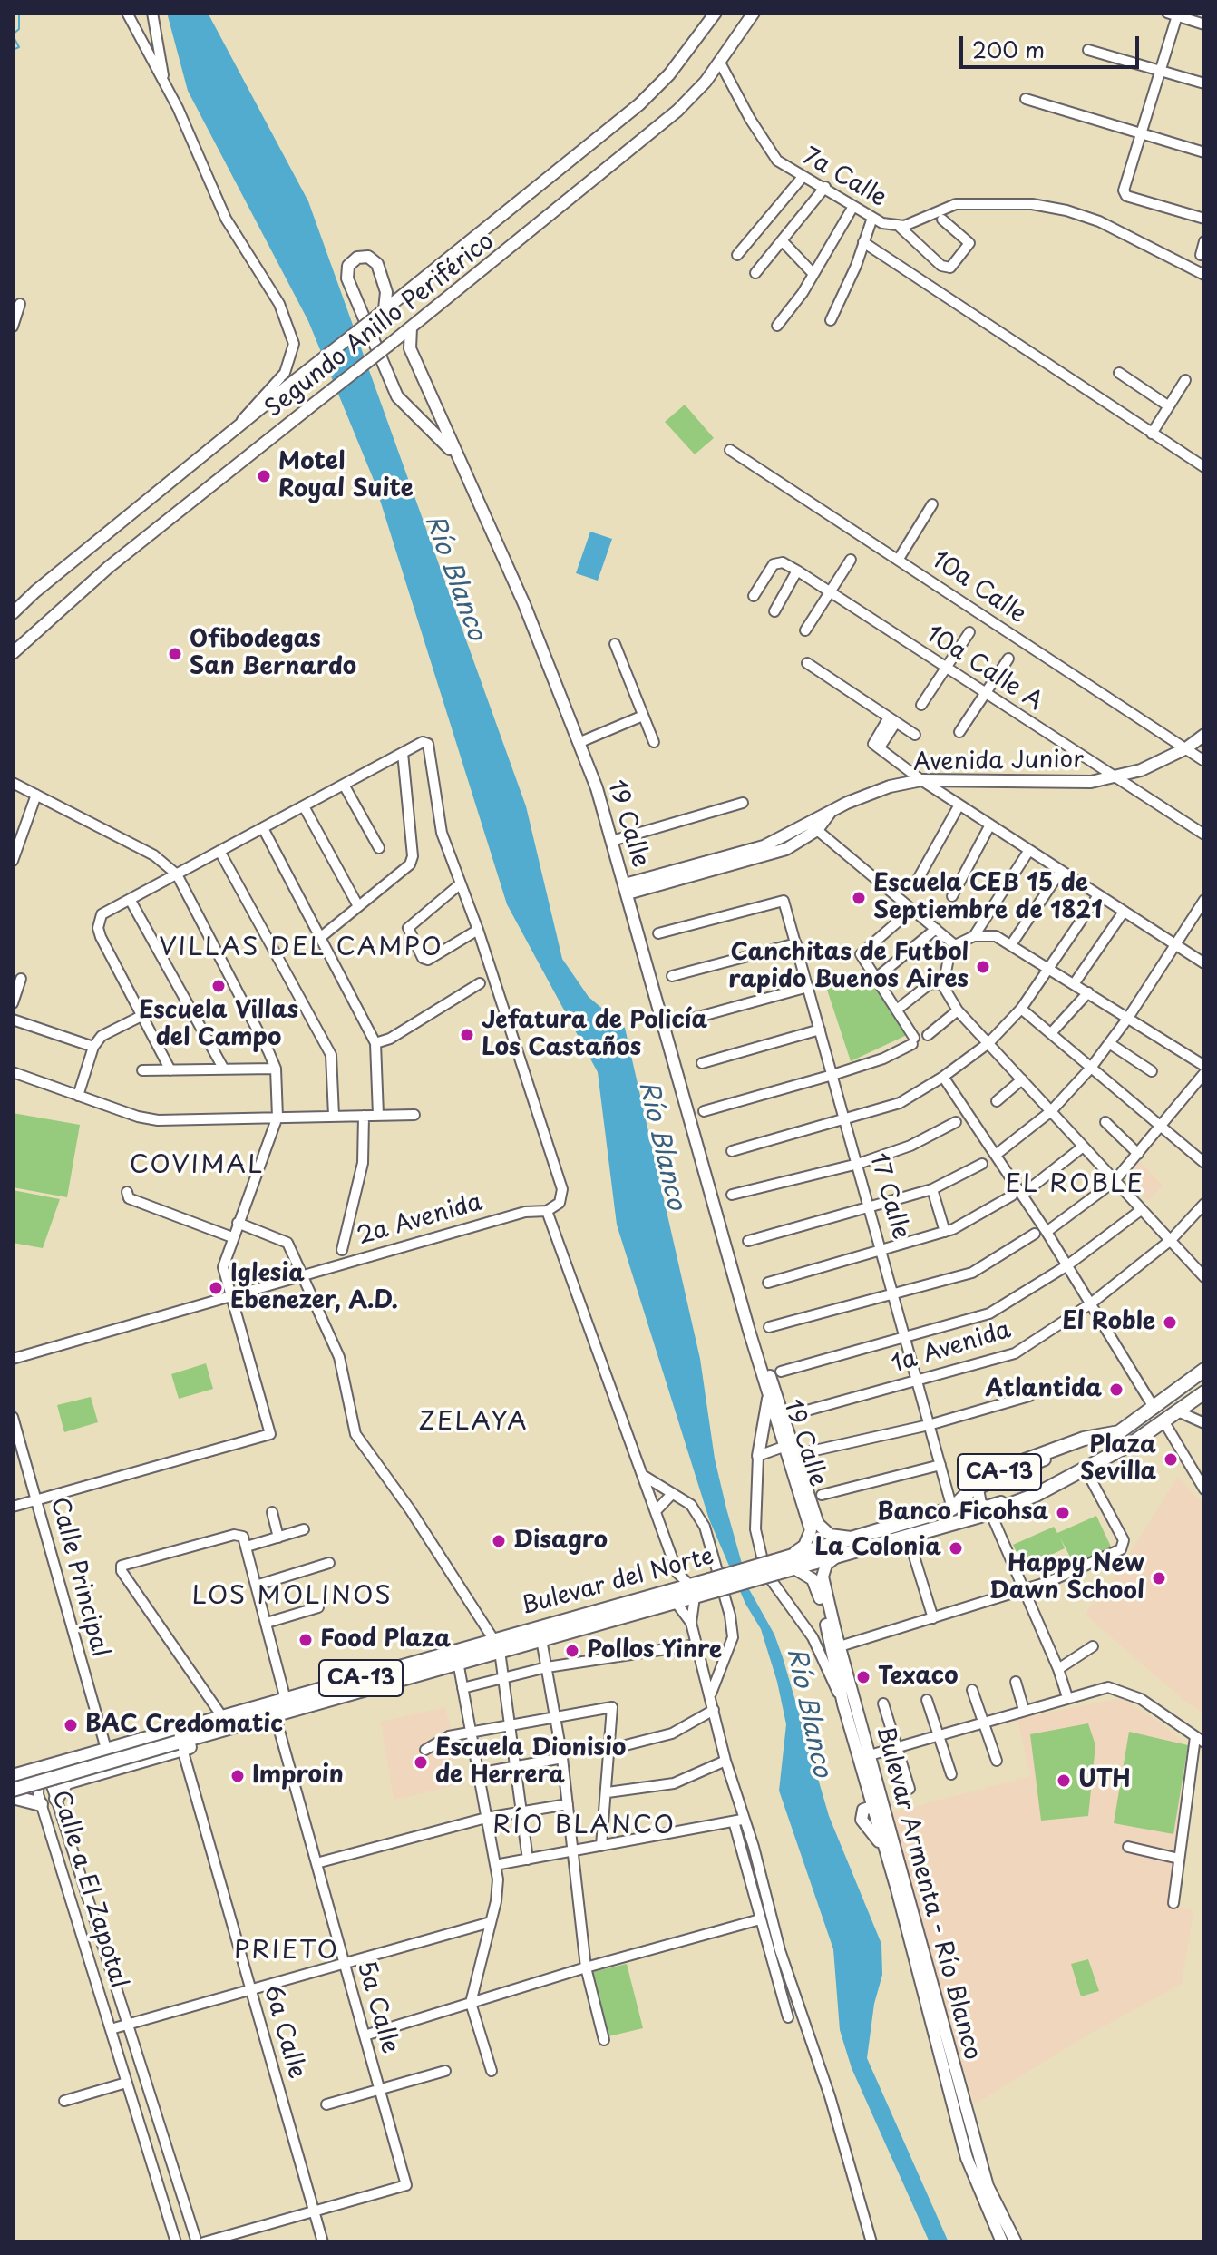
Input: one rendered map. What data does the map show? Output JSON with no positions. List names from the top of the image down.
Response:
{
  "streets": {
    "highway": ["CA-13", "Bulevar del Norte"],
    "main road": [
      "Segundo Anillo Periférico",
      "Avenida Junior",
      "19 Calle",
      "Bulevar Armenta - Río Blanco"
    ],
    "street": [
      "7a Calle",
      "10a Calle",
      "10a Calle A",
      "17 Calle",
      "2a Avenida",
      "1a Avenida",
      "Calle Principal",
      "Calle a El Zapotal",
      "5a Calle",
      "6a Calle"
    ]
  },
  "crossings": [
    ["7a Calle", "Segundo Anillo Periférico"],
    ["Segundo Anillo Periférico", "19 Calle"],
    ["10a Calle", "Avenida Junior"],
    ["10a Calle A", "Avenida Junior"],
    ["Avenida Junior", "19 Calle"],
    ["19 Calle", "Bulevar del Norte"],
    ["17 Calle", "1a Avenida"],
    ["17 Calle", "Bulevar del Norte"],
    ["Calle Principal", "Bulevar del Norte"],
    ["Bulevar del Norte", "5a Calle"],
    ["Bulevar del Norte", "6a Calle"],
    ["5a Calle", "6a Calle"]
  ],
  "districts": [
    "VILLAS DEL CAMPO",
    "COVIMAL",
    "EL ROBLE",
    "ZELAYA",
    "LOS MOLINOS",
    "RÍO BLANCO",
    "PRIETO"
  ],
  "water": ["Río Blanco"],
  "places": [
    "Motel Royal Suite",
    "Ofibodegas San Bernardo",
    "Escuela CEB 15 de Septiembre de 1821",
    "Canchitas de Futbol rapido Buenos Aires",
    "Escuela Villas del Campo",
    "Jefatura de Policía Los Castaños",
    "Iglesia Ebenezer, A.D.",
    "El Roble",
    "Atlantida",
    "Plaza Sevilla",
    "Banco Ficohsa",
    "Disagro",
    "La Colonia",
    "Happy New Dawn School",
    "Food Plaza",
    "Pollos Yinre",
    "Texaco",
    "BAC Credomatic",
    "Escuela Dionisio de Herrera",
    "Improin",
    "UTH"
  ],
  "scale_bar": "200 m"
}
